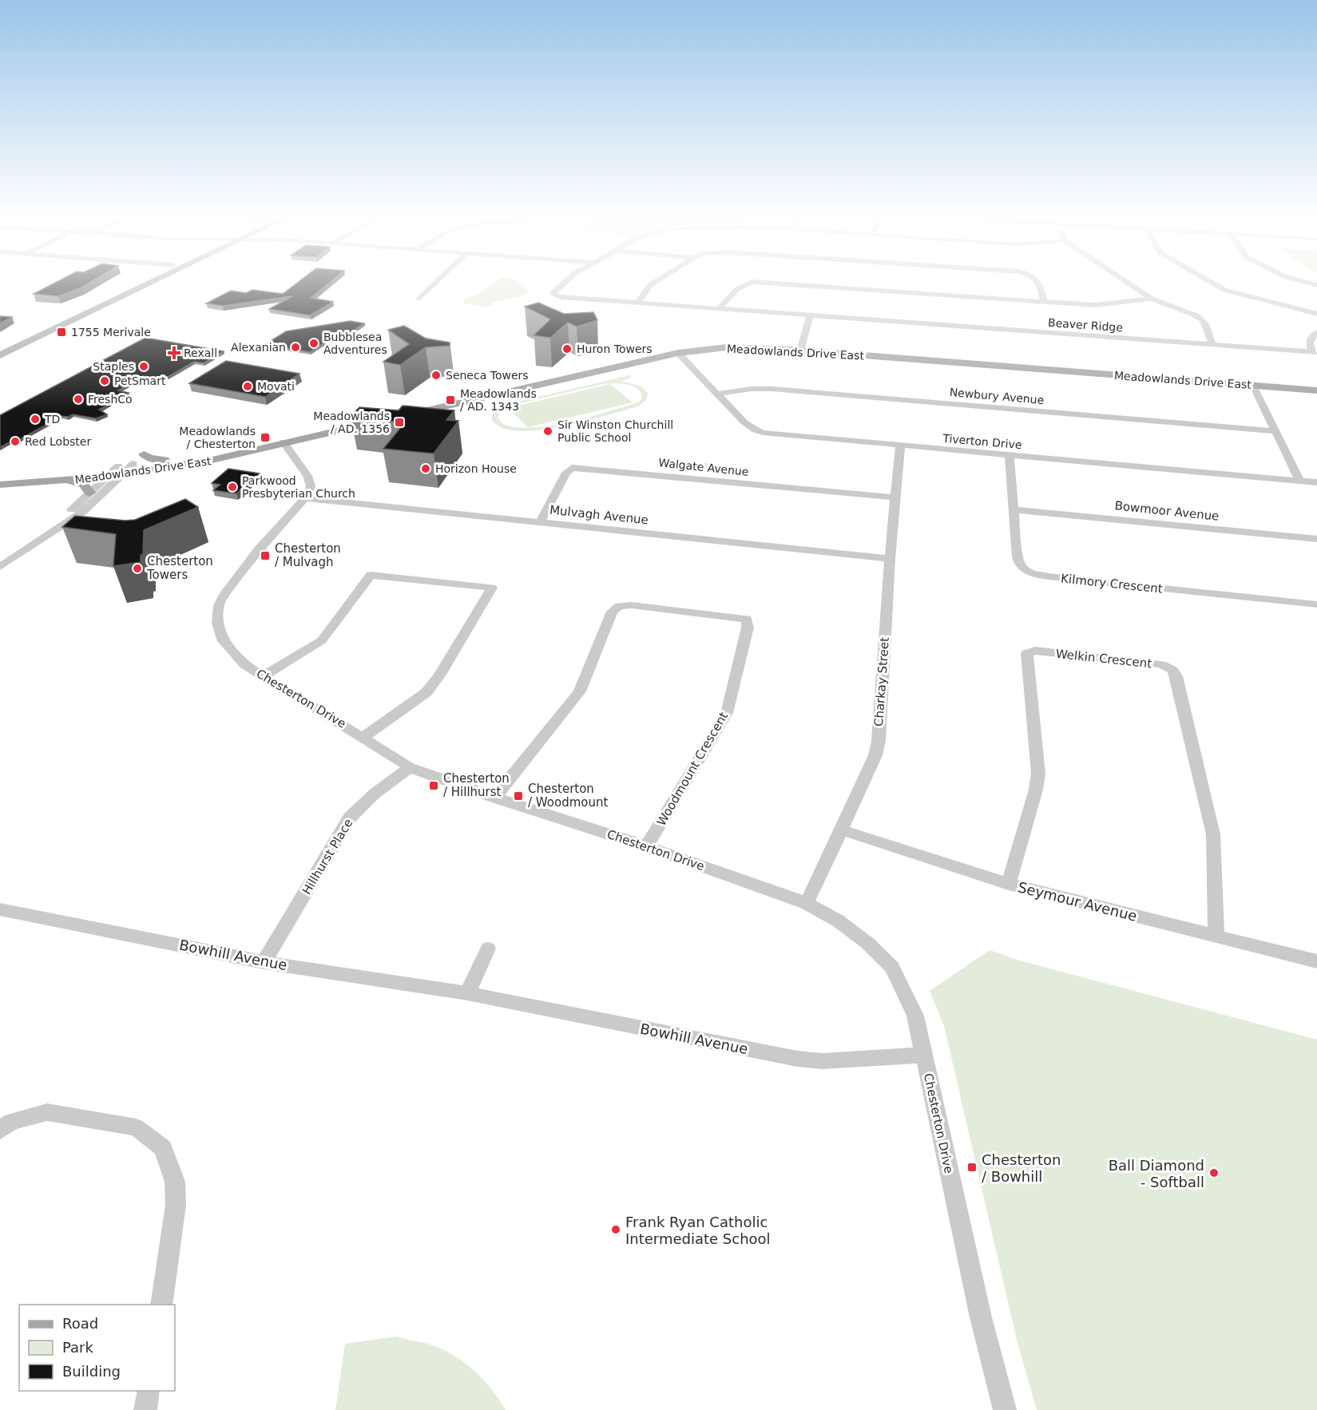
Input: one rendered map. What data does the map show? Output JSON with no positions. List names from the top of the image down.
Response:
{
  "streets": {
    "main road": ["Meadowlands Drive East"],
    "street": [
      "Beaver Ridge",
      "Newbury Avenue",
      "Tiverton Drive",
      "Walgate Avenue",
      "Bowmoor Avenue",
      "Mulvagh Avenue",
      "Kilmory Crescent",
      "Welkin Crescent",
      "Charkay Street",
      "Chesterton Drive",
      "Woodmount Crescent",
      "Hillhurst Place",
      "Seymour Avenue",
      "Bowhill Avenue"
    ]
  },
  "crossings": [
    ["Meadowlands Drive East", "Tiverton Drive"],
    ["Newbury Avenue", "Tiverton Drive"],
    ["Tiverton Drive", "Kilmory Crescent"],
    ["Tiverton Drive", "Charkay Street"],
    ["Walgate Avenue", "Mulvagh Avenue"],
    ["Walgate Avenue", "Charkay Street"],
    ["Bowmoor Avenue", "Kilmory Crescent"],
    ["Mulvagh Avenue", "Charkay Street"],
    ["Mulvagh Avenue", "Chesterton Drive"],
    ["Welkin Crescent", "Seymour Avenue"],
    ["Charkay Street", "Chesterton Drive"],
    ["Charkay Street", "Seymour Avenue"],
    ["Chesterton Drive", "Woodmount Crescent"],
    ["Chesterton Drive", "Hillhurst Place"],
    ["Chesterton Drive", "Bowhill Avenue"],
    ["Hillhurst Place", "Bowhill Avenue"]
  ],
  "places": {
    "transit": [
      "1755 Merivale",
      "Meadowlands / AD. 1343",
      "Meadowlands / AD. 1356",
      "Meadowlands / Chesterton",
      "Chesterton / Mulvagh",
      "Chesterton / Hillhurst",
      "Chesterton / Woodmount",
      "Chesterton / Bowhill"
    ],
    "other": [
      "Bubblesea Adventures",
      "Alexanian",
      "Huron Towers",
      "Staples",
      "Seneca Towers",
      "PetSmart",
      "Movati",
      "FreshCo",
      "TD",
      "Sir Winston Churchill Public School",
      "Red Lobster",
      "Horizon House",
      "Parkwood Presbyterian Church",
      "Chesterton Towers",
      "Ball Diamond - Softball",
      "Frank Ryan Catholic Intermediate School"
    ],
    "health": ["Rexall"]
  },
  "legend": ["Road", "Park", "Building"]
}
